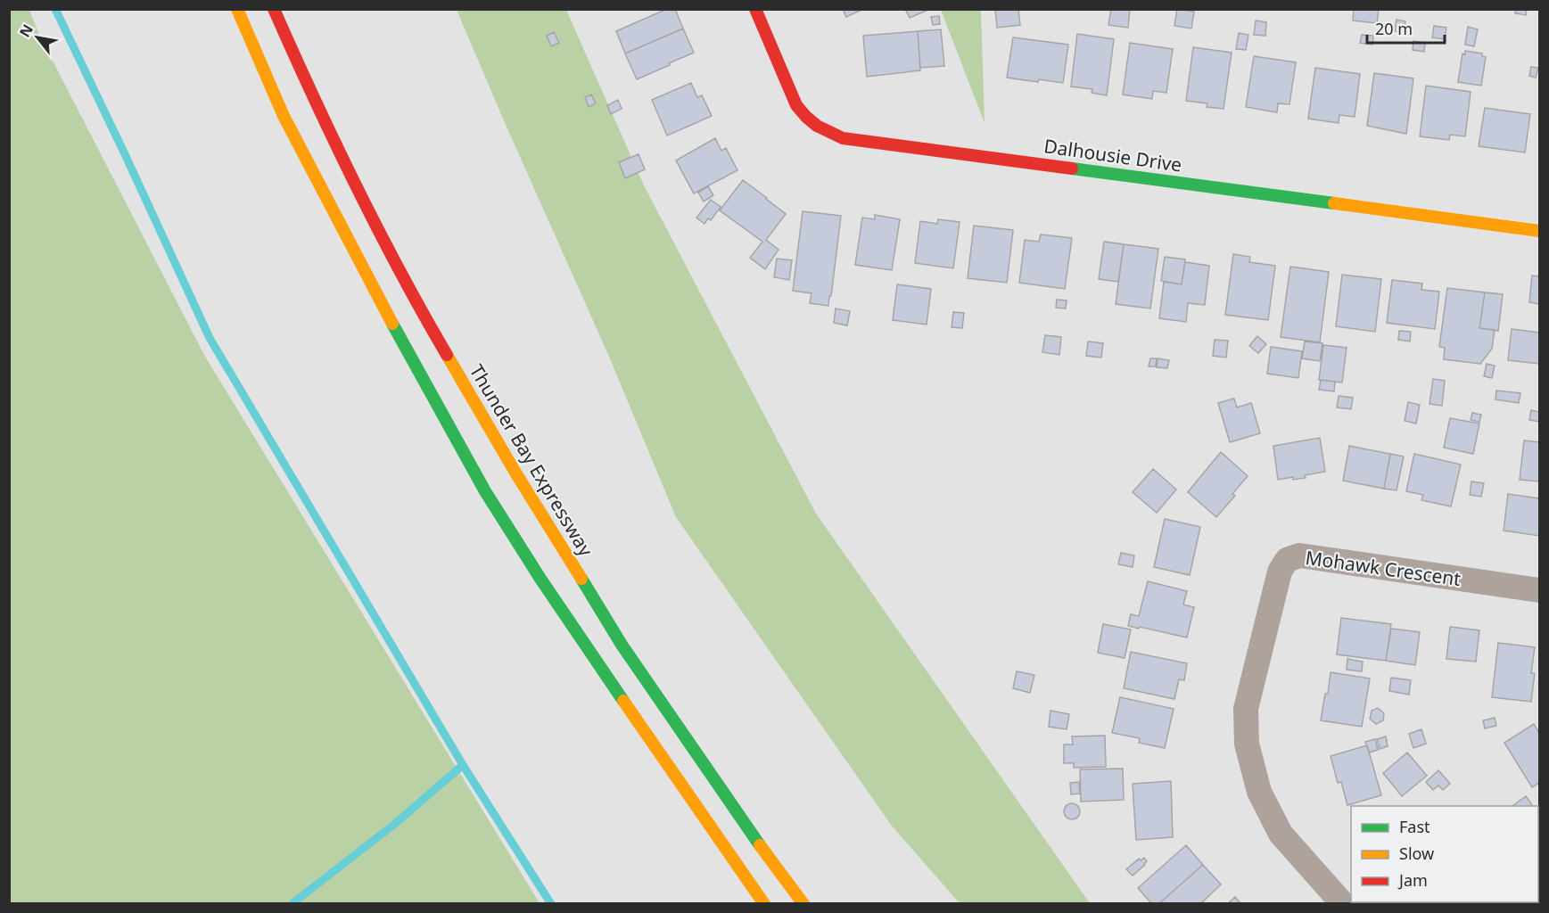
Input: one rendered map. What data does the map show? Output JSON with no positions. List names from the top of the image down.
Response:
{
  "streets": {
    "main road": ["Dalhousie Drive", "Thunder Bay Expressway"],
    "street": ["Mohawk Crescent"]
  },
  "legend": ["Fast", "Slow", "Jam"],
  "scale_bar": "20 m",
  "north": "top left"
}
